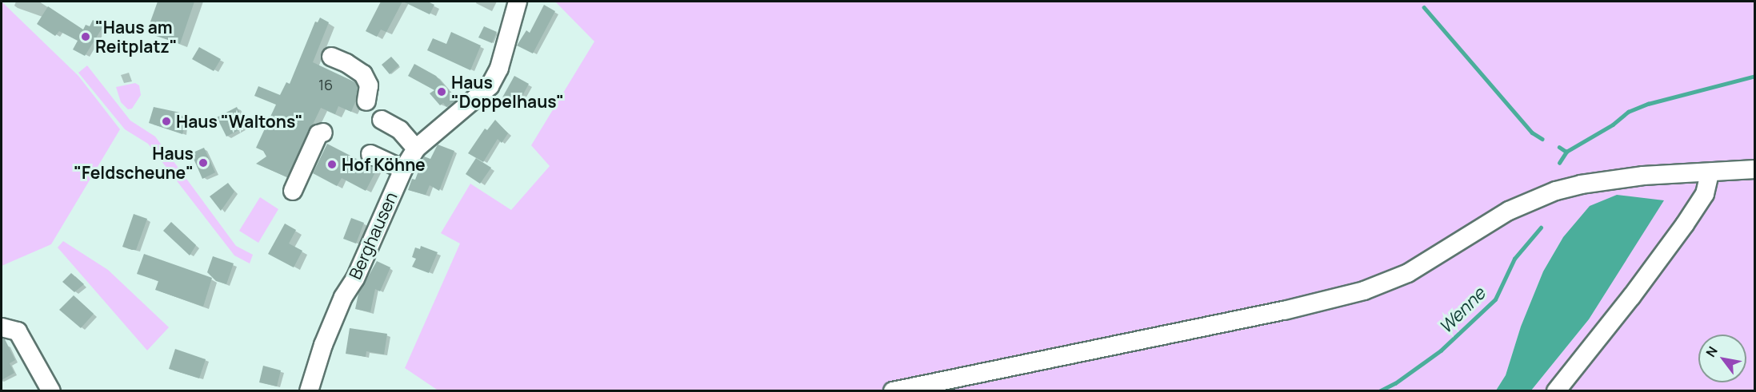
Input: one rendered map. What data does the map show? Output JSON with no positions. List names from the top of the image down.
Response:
{
  "streets": {
    "street": ["Berghausen"]
  },
  "water": ["Wenne"],
  "places": [
    "\"Haus am Reitplatz\"",
    "Haus \"Doppelhaus\"",
    "Haus \"Waltons\"",
    "Haus \"Feldscheune\"",
    "Hof Köhne"
  ],
  "house_numbers": ["16"],
  "north": "top left"
}
